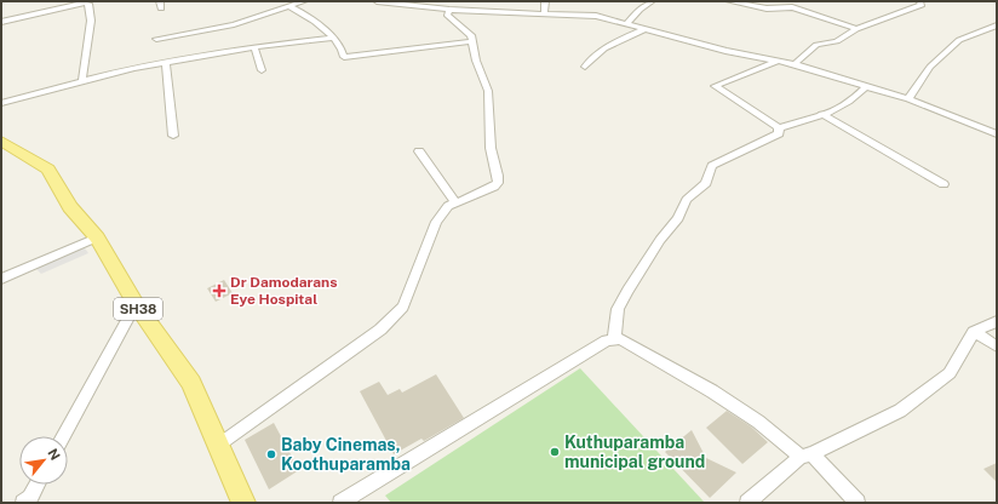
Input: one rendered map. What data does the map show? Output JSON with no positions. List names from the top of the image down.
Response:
{
  "streets": {
    "main road": ["SH38"]
  },
  "places": {
    "health": ["Dr Damodarans Eye Hospital"],
    "other": ["Kuthuparamba municipal ground", "Baby Cinemas, Koothuparamba"]
  },
  "north": "top right"
}
